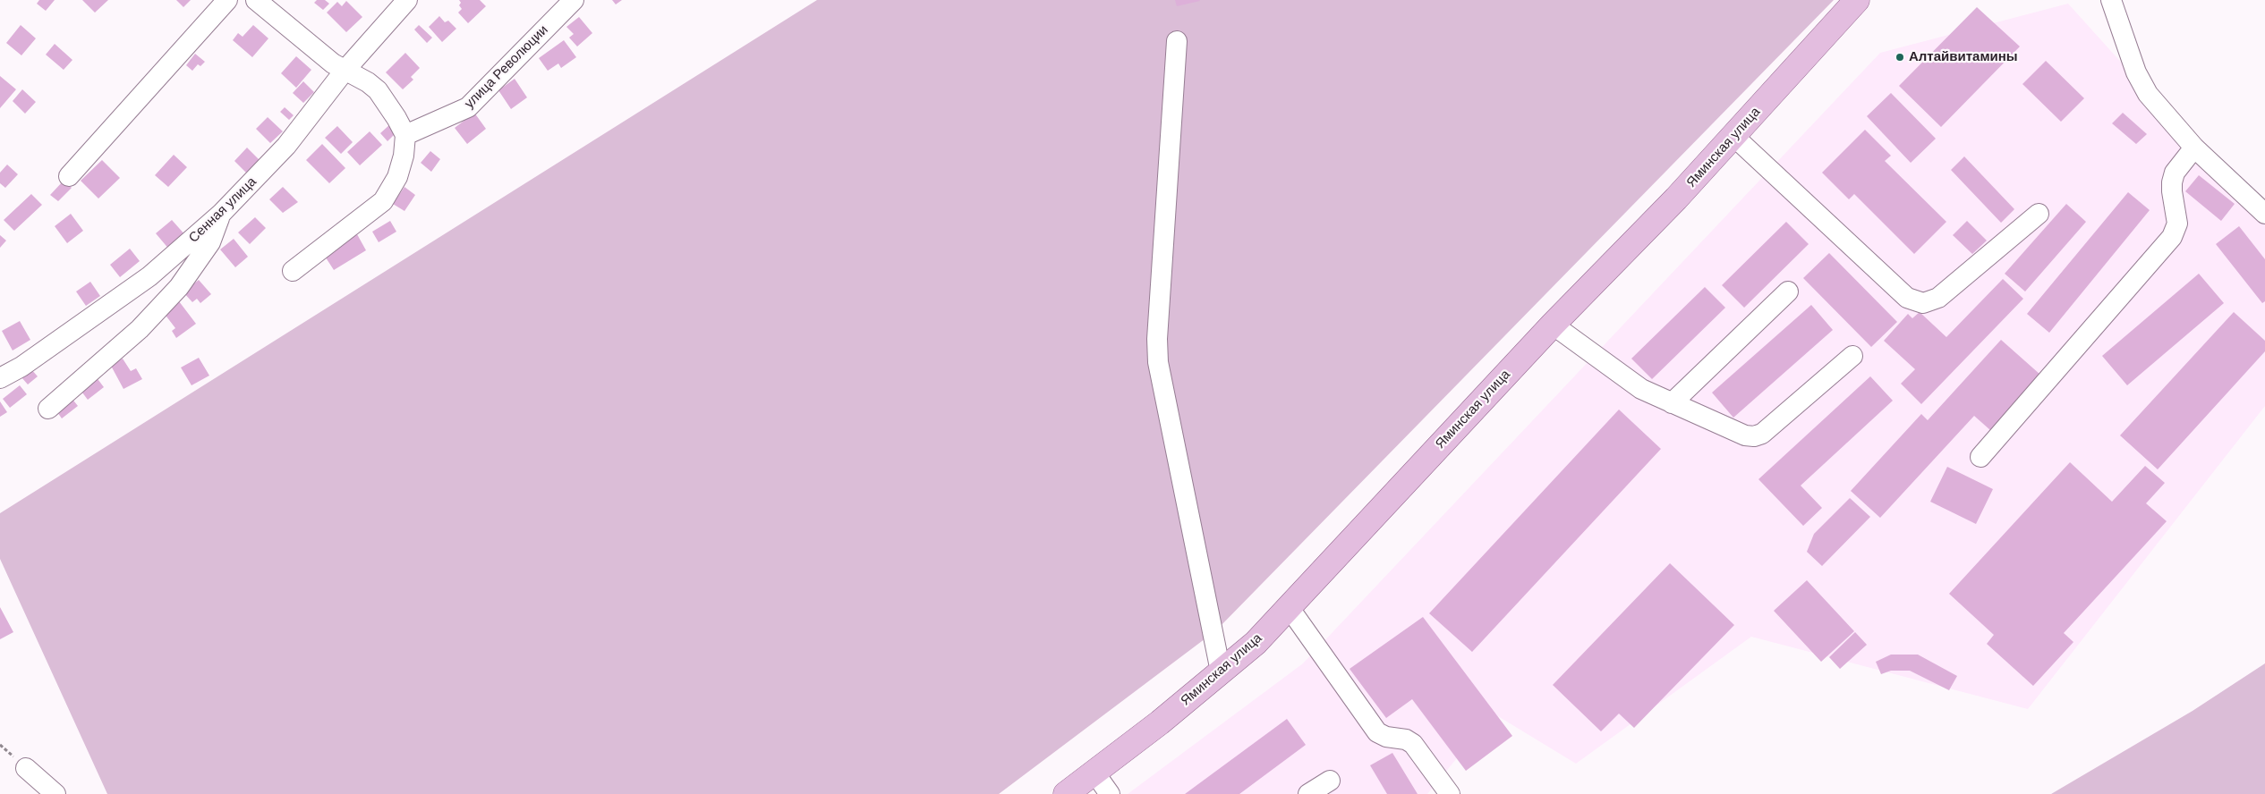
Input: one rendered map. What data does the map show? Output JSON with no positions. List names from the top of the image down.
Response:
{
  "streets": {
    "main road": ["Яминская улица"],
    "street": ["улица Революции", "Сенная улица"]
  },
  "places": ["Алтайвитамины"]
}
